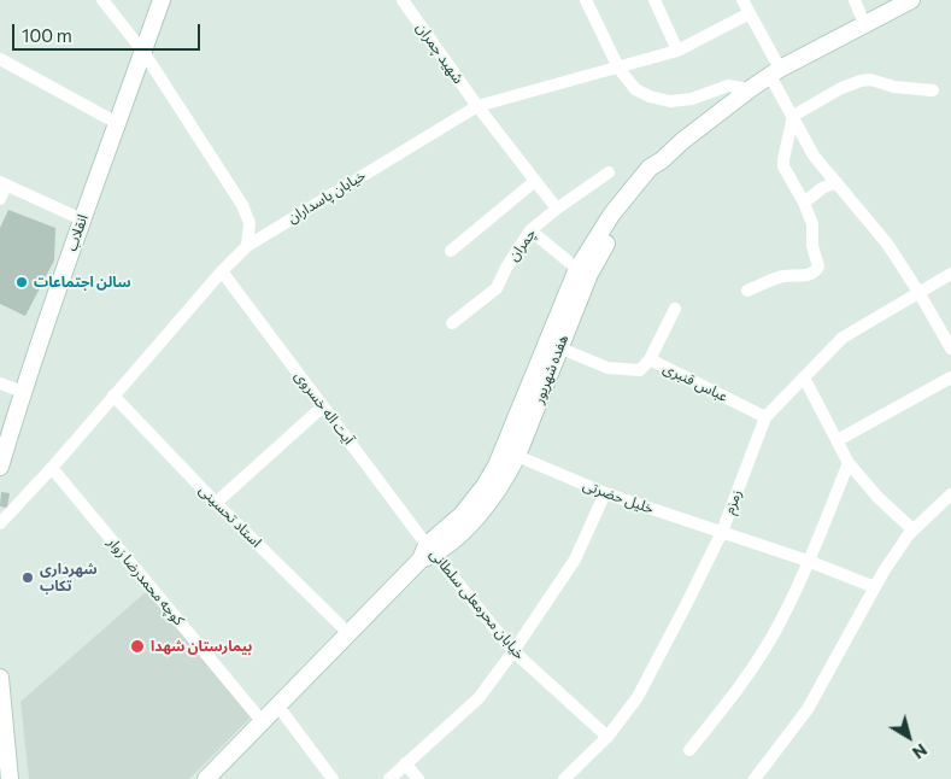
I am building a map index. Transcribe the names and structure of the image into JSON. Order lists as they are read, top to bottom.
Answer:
{
  "streets": {
    "main road": ["انقلاب", "هفده شهریور"],
    "street": [
      "شهید چمران",
      "خیابان پاسداران",
      "چمران",
      "عباس قنبری",
      "آیت اله خسروی",
      "خلیل حضرتی",
      "زمزم",
      "استاد تحسینی",
      "کوچه محمدرضا زوار",
      "خیابان محرمعلی سلطانی"
    ]
  },
  "crossings": [
    ["شهید چمران", "خیابان پاسداران"],
    ["خیابان پاسداران", "آیت اله خسروی"],
    ["خیابان پاسداران", "استاد تحسینی"],
    ["خیابان پاسداران", "کوچه محمدرضا زوار"],
    ["هفده شهریور", "عباس قنبری"],
    ["هفده شهریور", "آیت اله خسروی"],
    ["هفده شهریور", "خلیل حضرتی"],
    ["هفده شهریور", "استاد تحسینی"],
    ["هفده شهریور", "کوچه محمدرضا زوار"],
    ["هفده شهریور", "خیابان محرمعلی سلطانی"],
    ["عباس قنبری", "زمزم"],
    ["آیت اله خسروی", "خیابان محرمعلی سلطانی"],
    ["خلیل حضرتی", "زمزم"],
    ["زمزم", "خیابان محرمعلی سلطانی"]
  ],
  "places": ["سالن اجتماعات", "شهرداری تکاب", "بیمارستان شهدا"],
  "scale_bar": "100 m",
  "north": "bottom right"
}
